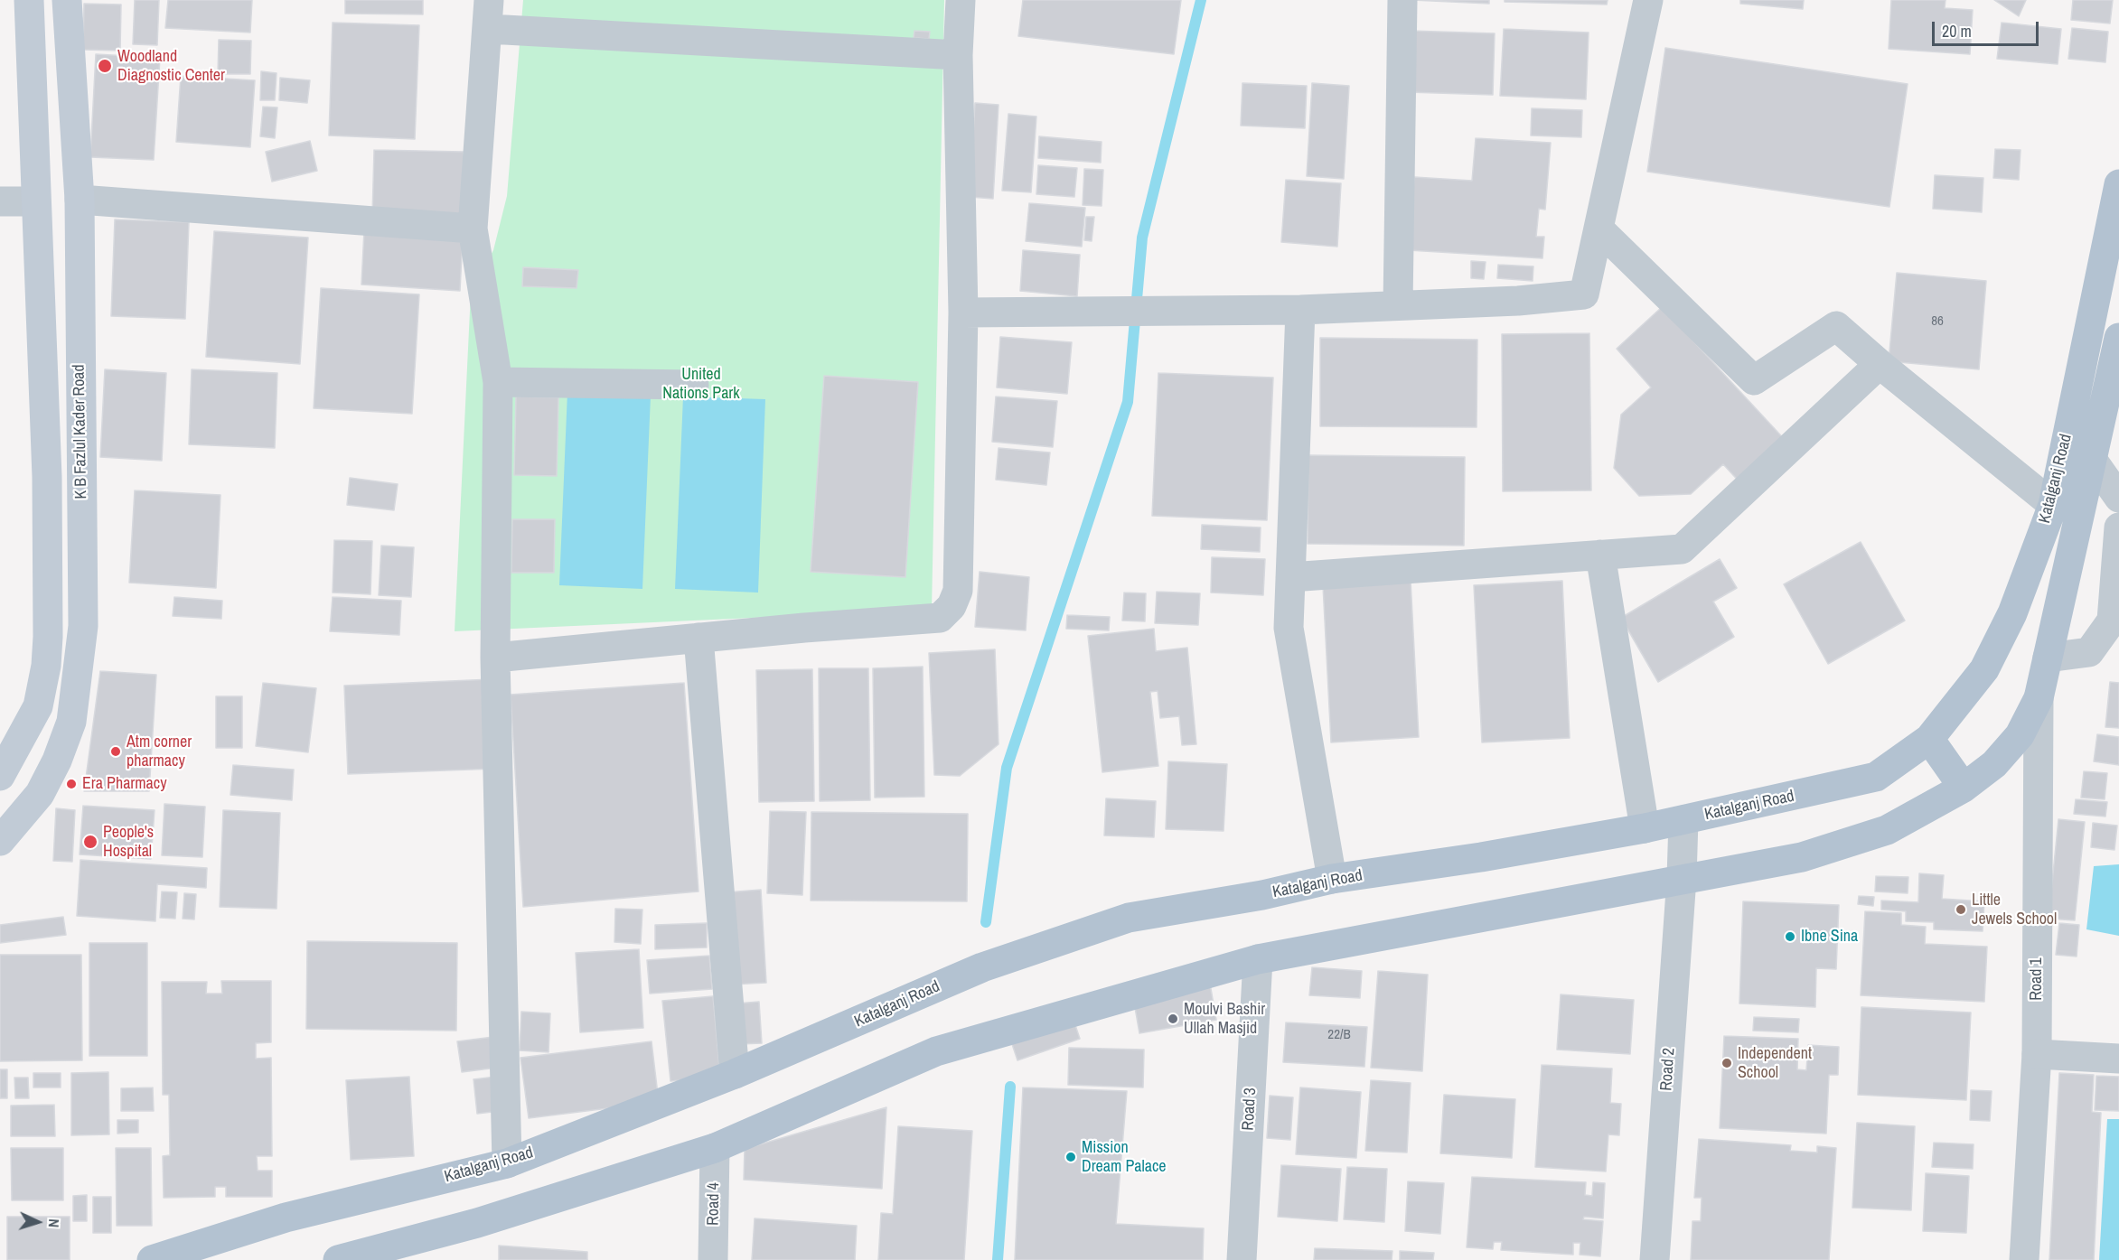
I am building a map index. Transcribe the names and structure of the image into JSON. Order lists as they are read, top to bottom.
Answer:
{
  "streets": {
    "main road": ["K B Fazlul Kader Road", "Katalganj Road"],
    "street": [
      "Road 1",
      "Road 2",
      "Road 3",
      "Road 4"
    ]
  },
  "crossings": [
    ["Katalganj Road", "Road 1"],
    ["Katalganj Road", "Road 2"],
    ["Katalganj Road", "Road 3"],
    ["Katalganj Road", "Road 4"]
  ],
  "parks": ["United Nations Park"],
  "places": [
    "Woodland Diagnostic Center",
    "Atm corner pharmacy",
    "Era Pharmacy",
    "People's Hospital",
    "Little Jewels School",
    "Ibne Sina",
    "Moulvi Bashir Ullah Masjid",
    "Independent School",
    "Mission Dream Palace"
  ],
  "house_numbers": ["86", "22/B"],
  "scale_bar": "20 m",
  "north": "right"
}
